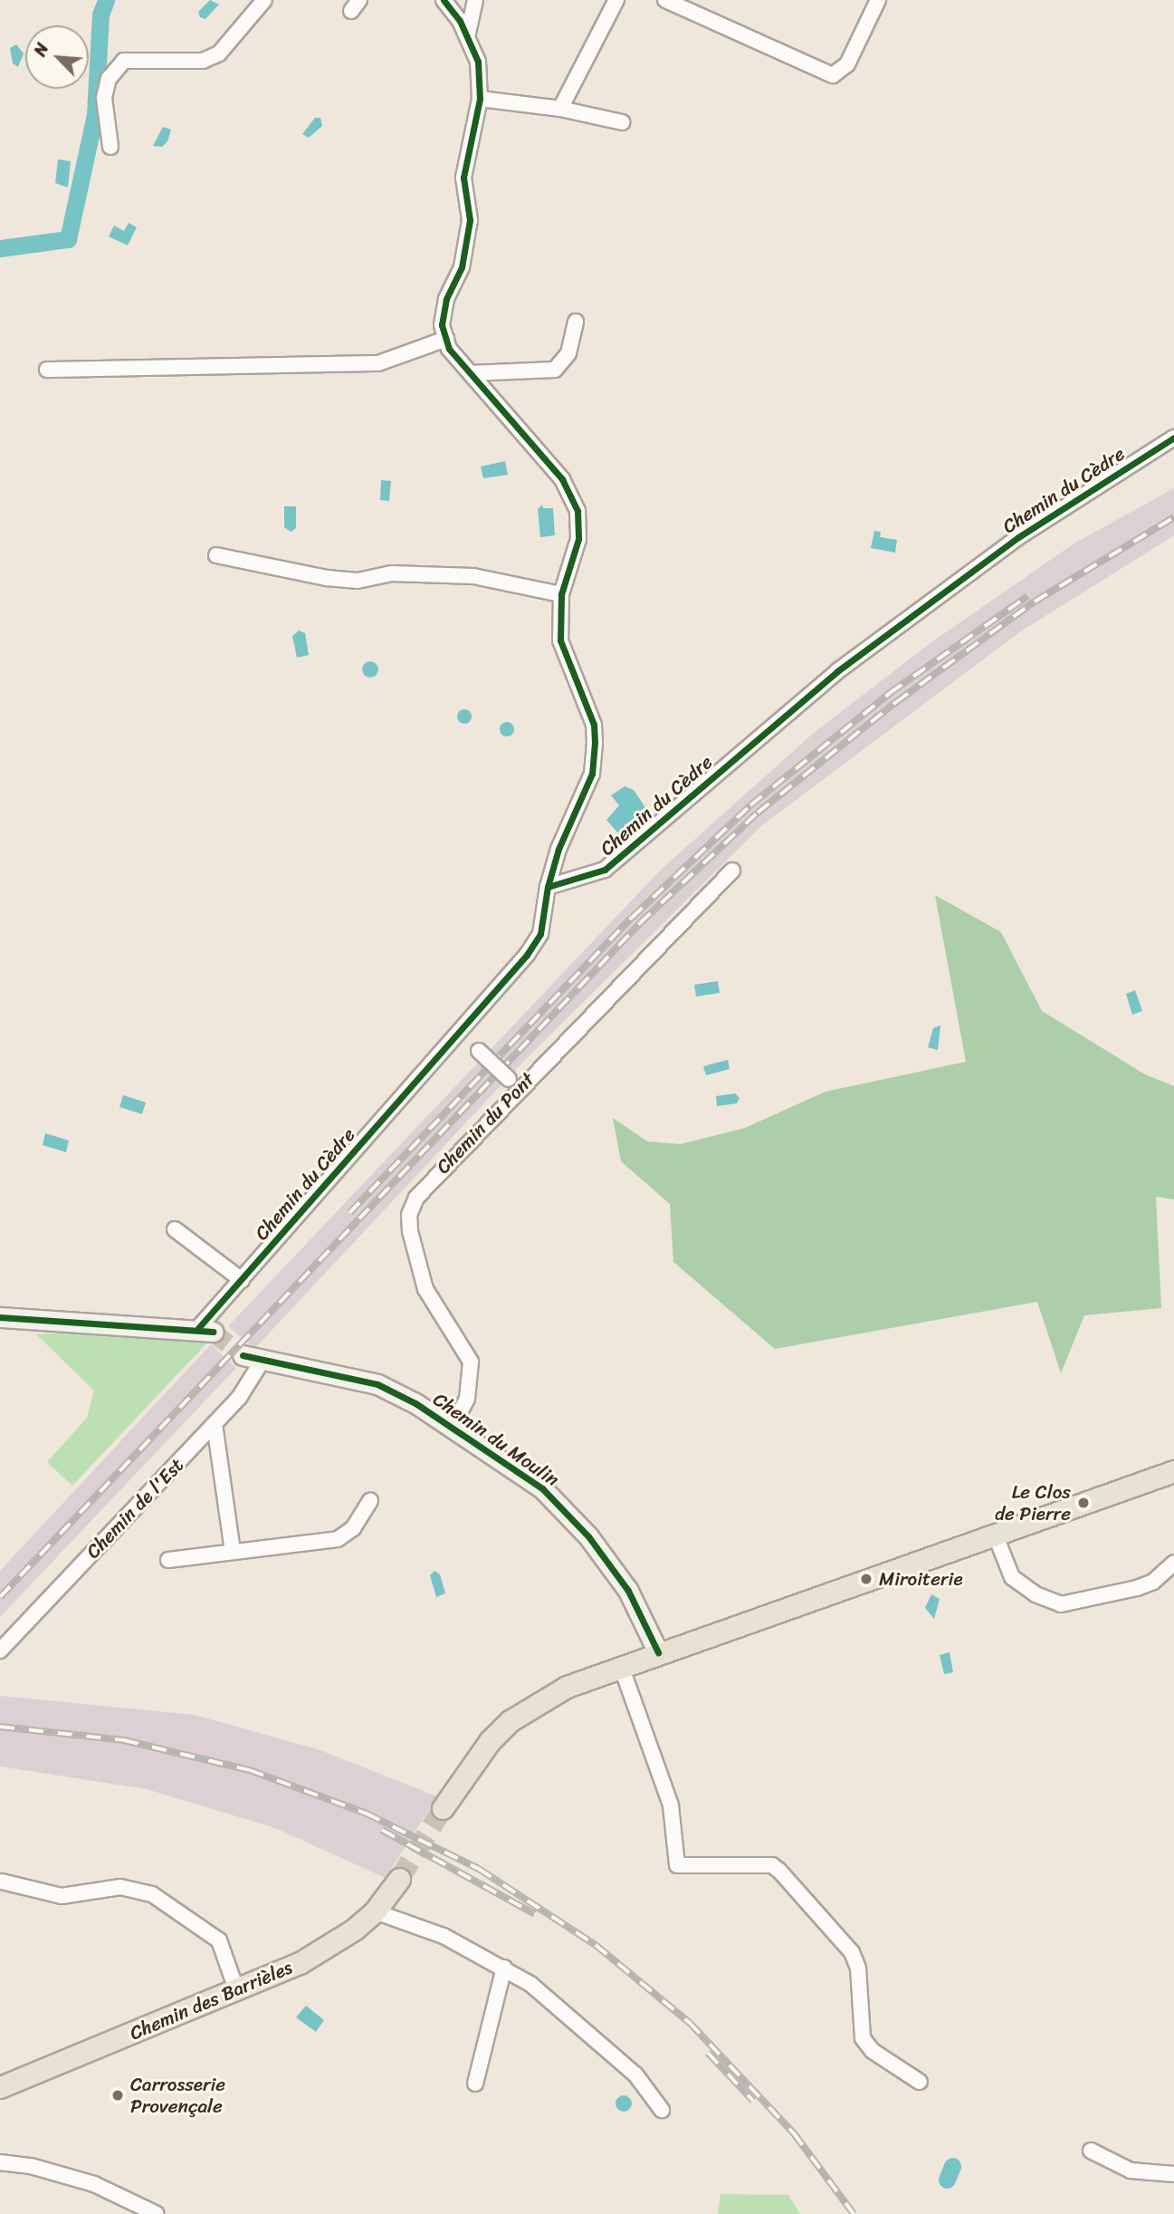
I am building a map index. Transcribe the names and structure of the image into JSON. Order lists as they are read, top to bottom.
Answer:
{
  "streets": {
    "main road": ["Chemin des Barrièles"],
    "street": [
      "Chemin du Cèdre",
      "Chemin du Pont",
      "Chemin du Moulin",
      "Chemin de l'Est"
    ]
  },
  "crossings": [
    ["Chemin du Pont", "Chemin du Moulin"],
    ["Chemin du Moulin", "Chemin de l'Est"]
  ],
  "places": ["Le Clos de Pierre", "Miroiterie", "Carrosserie Provençale"],
  "north": "top left"
}
